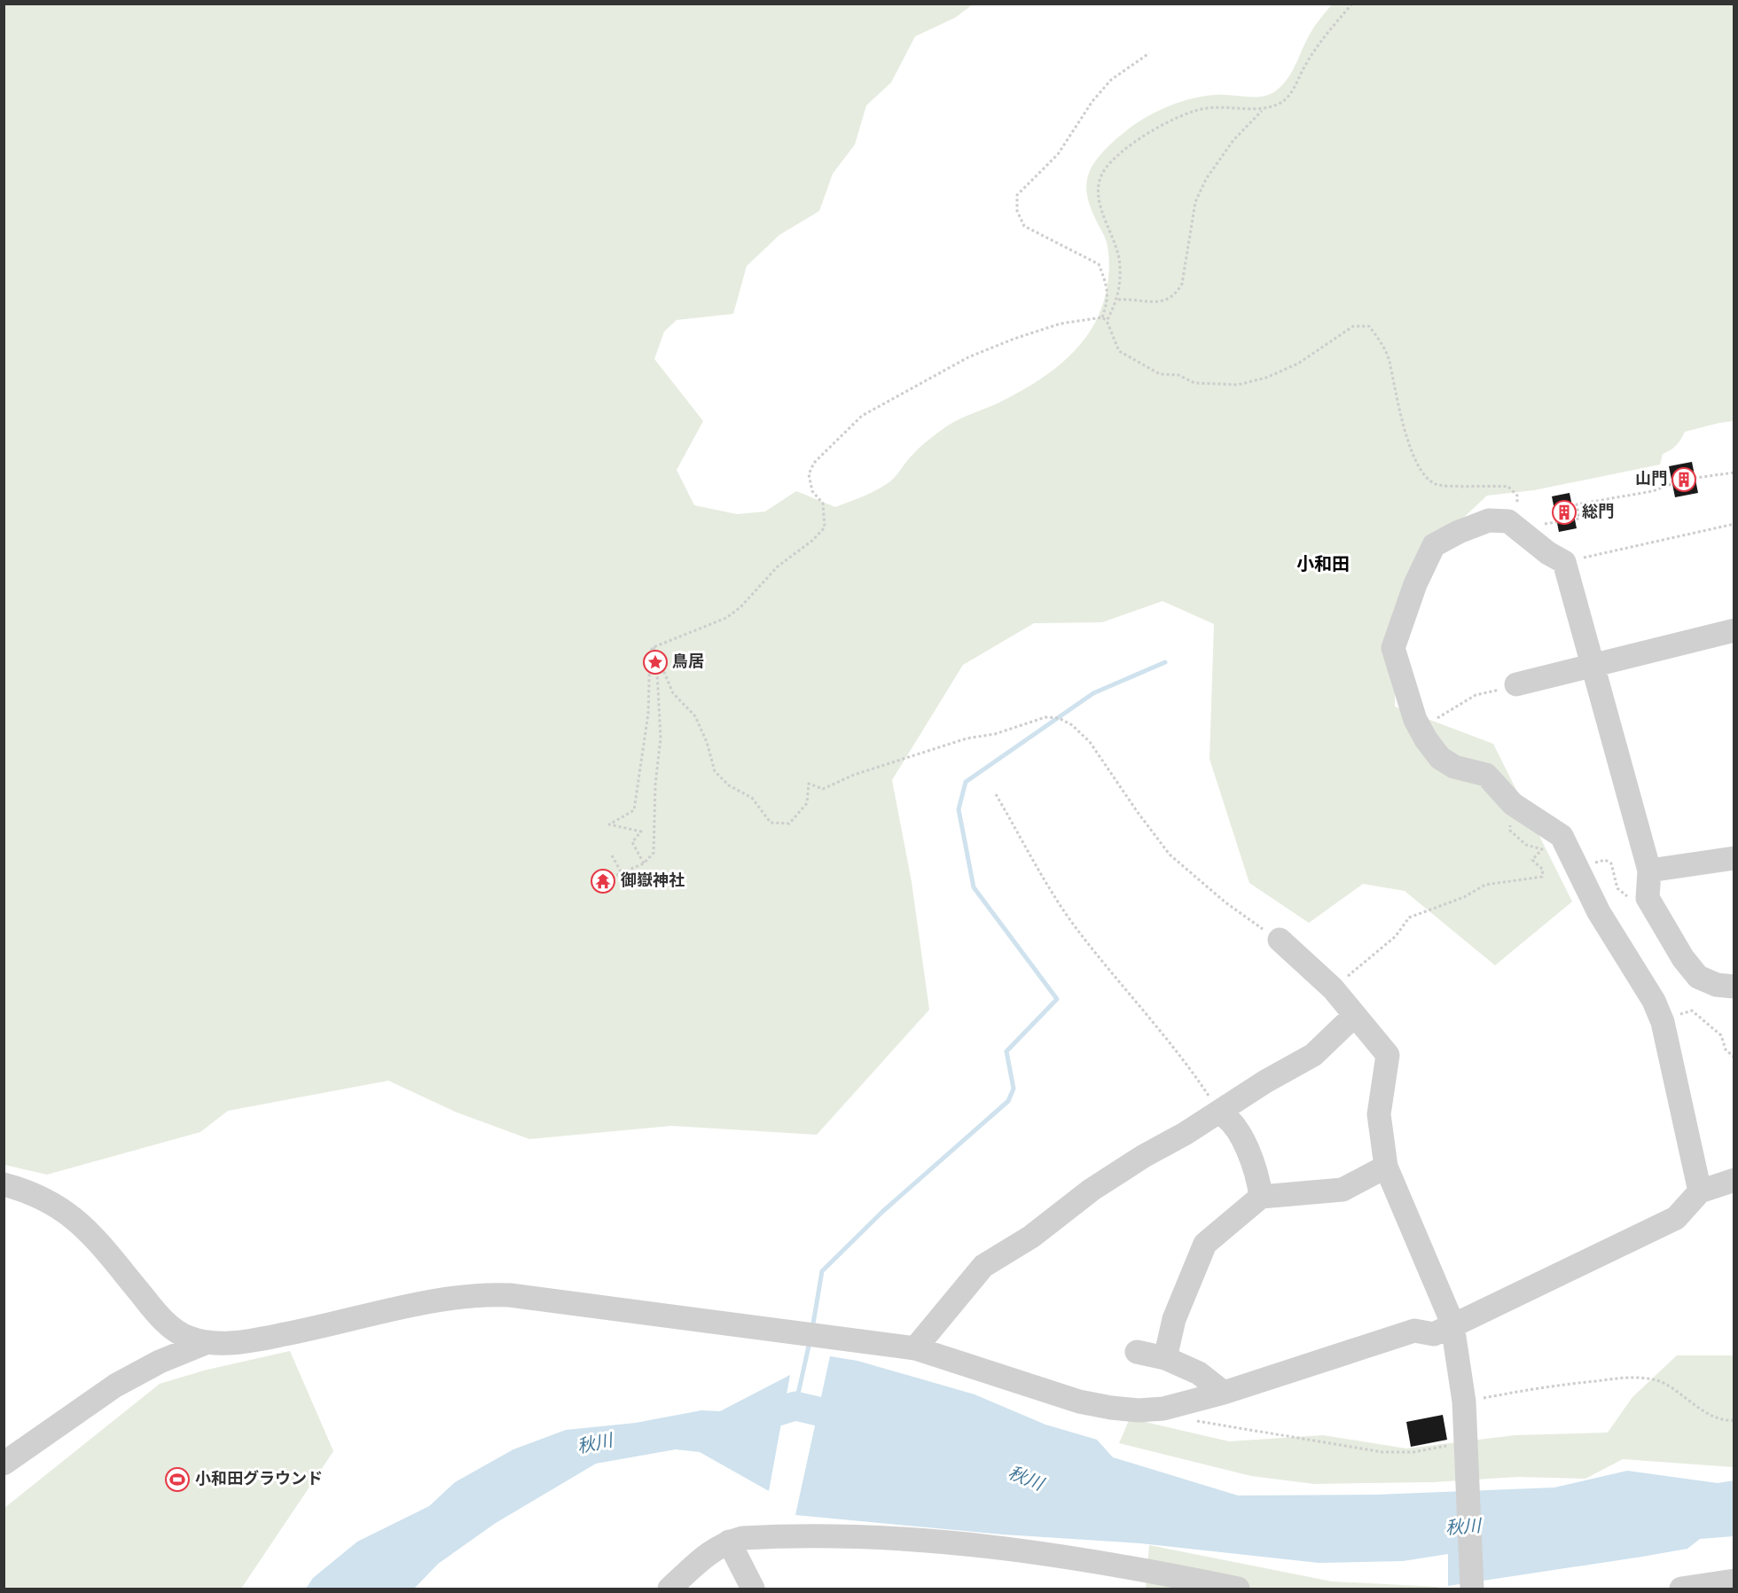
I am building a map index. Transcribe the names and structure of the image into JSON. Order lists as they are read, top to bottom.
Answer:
{
  "districts": ["小和田"],
  "water": ["秋川"],
  "places": {
    "building": ["山門", "総門"],
    "place": ["鳥居"],
    "temple": ["御嶽神社"],
    "sports": ["小和田グラウンド"]
  }
}
